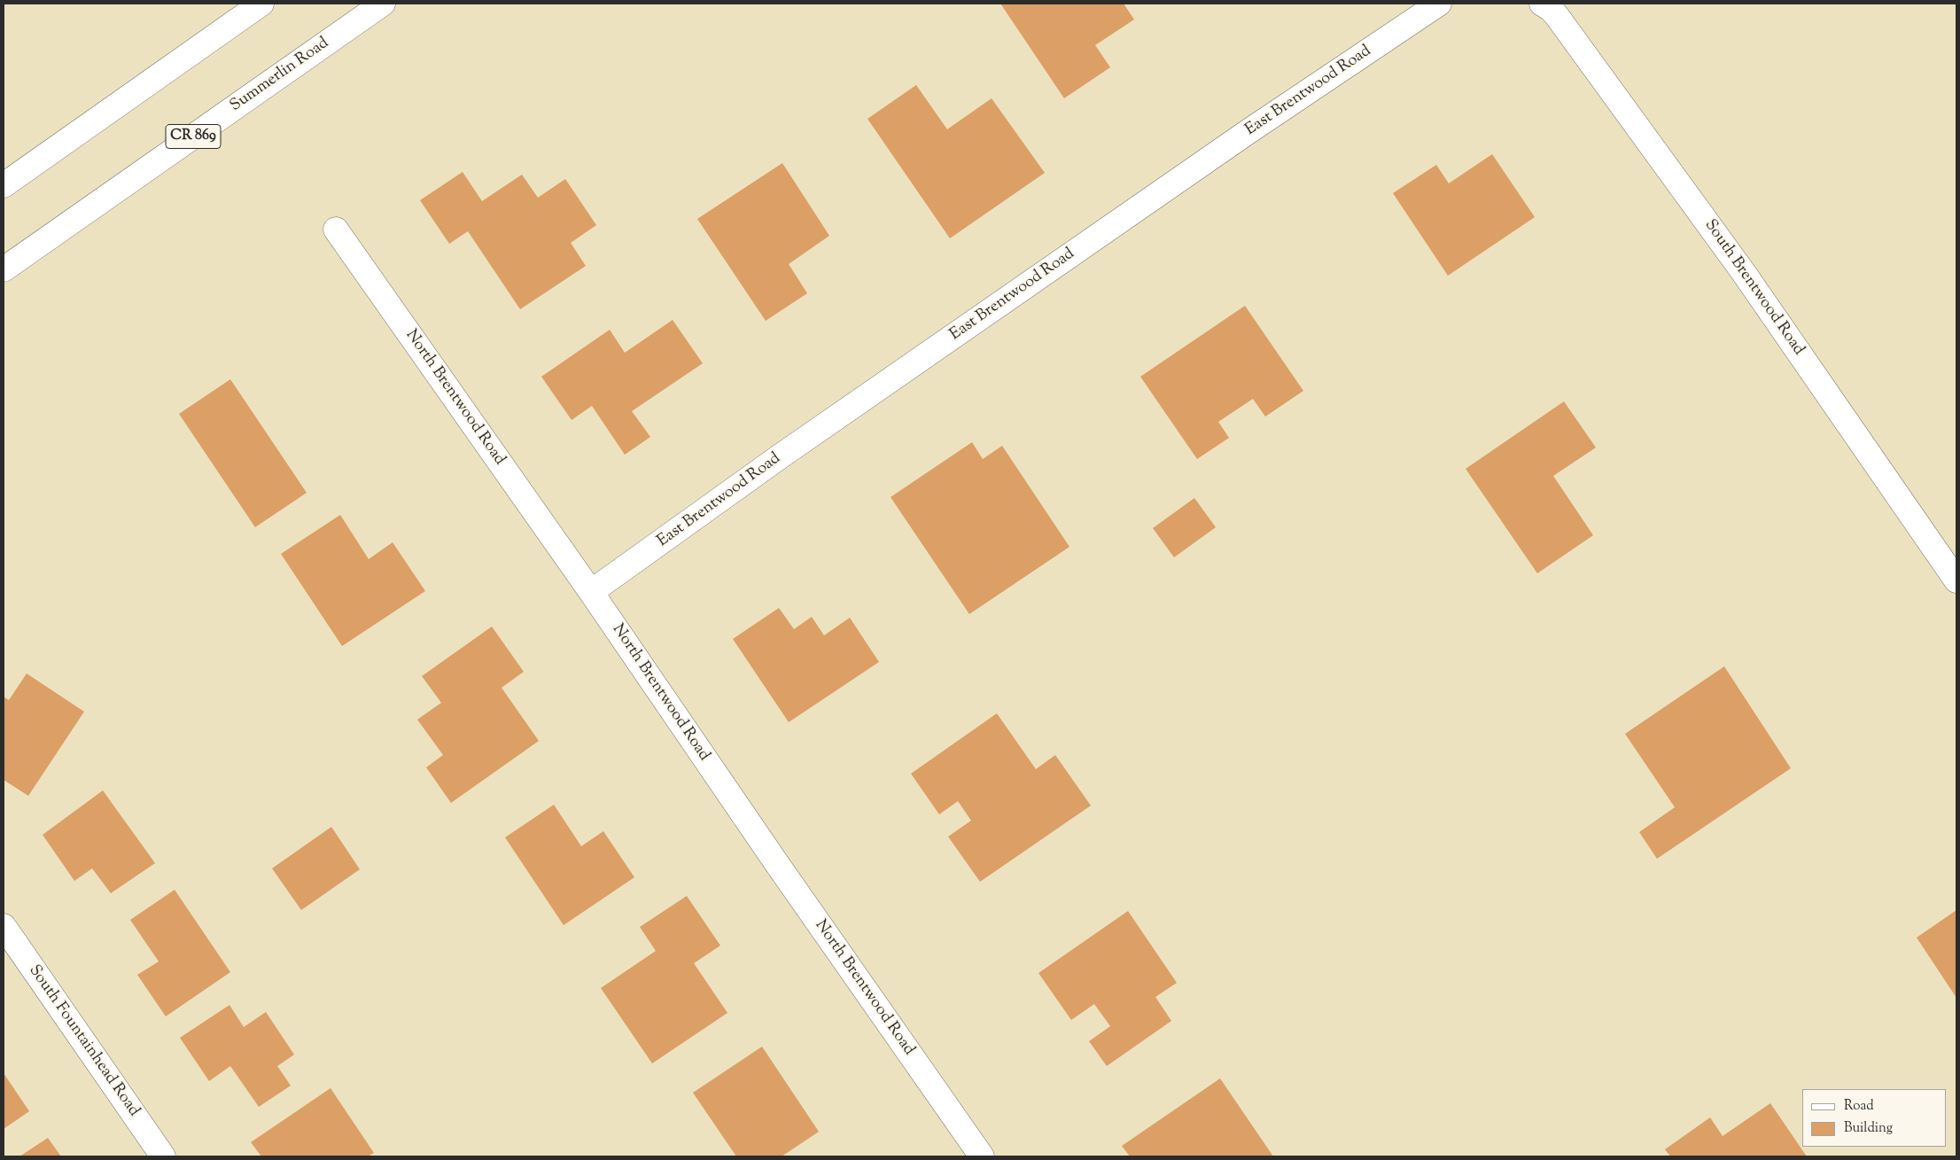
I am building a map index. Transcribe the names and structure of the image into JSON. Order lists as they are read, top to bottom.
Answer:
{
  "streets": {
    "street": [
      "Summerlin Road",
      "East Brentwood Road",
      "CR 869",
      "South Brentwood Road",
      "North Brentwood Road",
      "South Fountainhead Road"
    ]
  },
  "crossings": [
    ["East Brentwood Road", "North Brentwood Road"]
  ],
  "legend": ["Road", "Building"]
}
